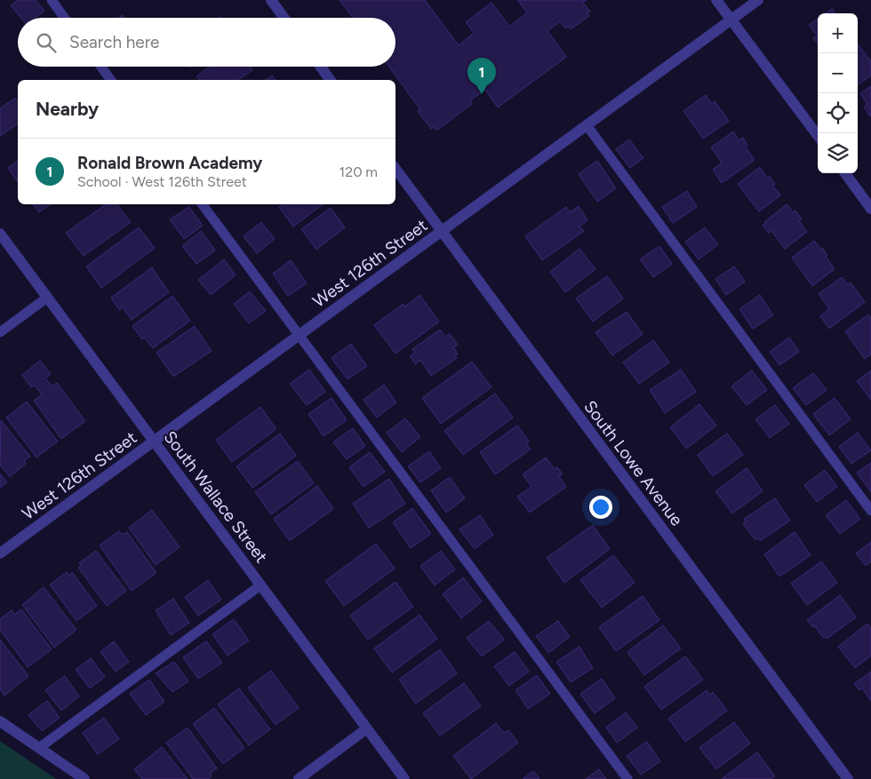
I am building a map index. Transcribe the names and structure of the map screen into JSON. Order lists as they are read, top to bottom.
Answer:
{
  "streets": {
    "street": ["West 126th Street", "South Lowe Avenue", "South Wallace Street"]
  },
  "crossings": [
    ["West 126th Street", "South Lowe Avenue"],
    ["West 126th Street", "South Wallace Street"]
  ],
  "page": {
    "map_buttons": ["+", "−"],
    "search": "Search here",
    "pins": "1",
    "heading": "Nearby",
    "list": [
      {
        "mark": "1",
        "name": "Ronald Brown Academy",
        "note": "School · West 126th Street",
        "value": "120 m"
      }
    ]
  }
}
